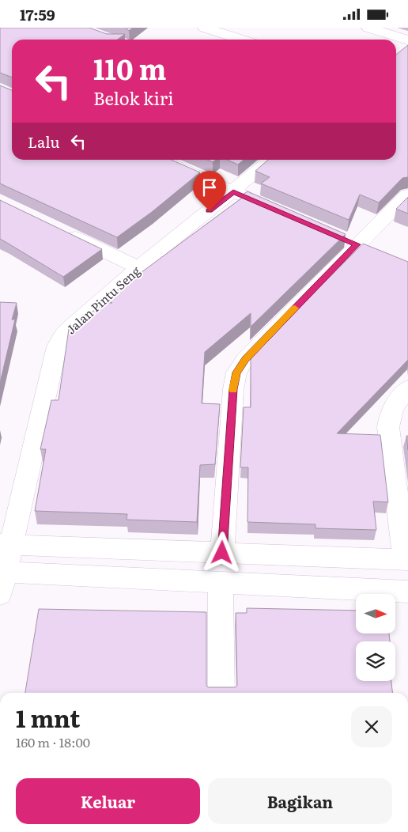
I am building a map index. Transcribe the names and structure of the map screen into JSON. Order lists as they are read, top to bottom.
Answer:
{
  "streets": {
    "street": ["Jalan Pintu Seng"]
  },
  "north": "right",
  "page": {
    "status": "17:59",
    "turn": ["110 m", "Belok kiri"],
    "then": "Lalu",
    "heading": ["1 mnt", "160 m · 18:00"],
    "buttons": ["Keluar", "Bagikan"]
  }
}
